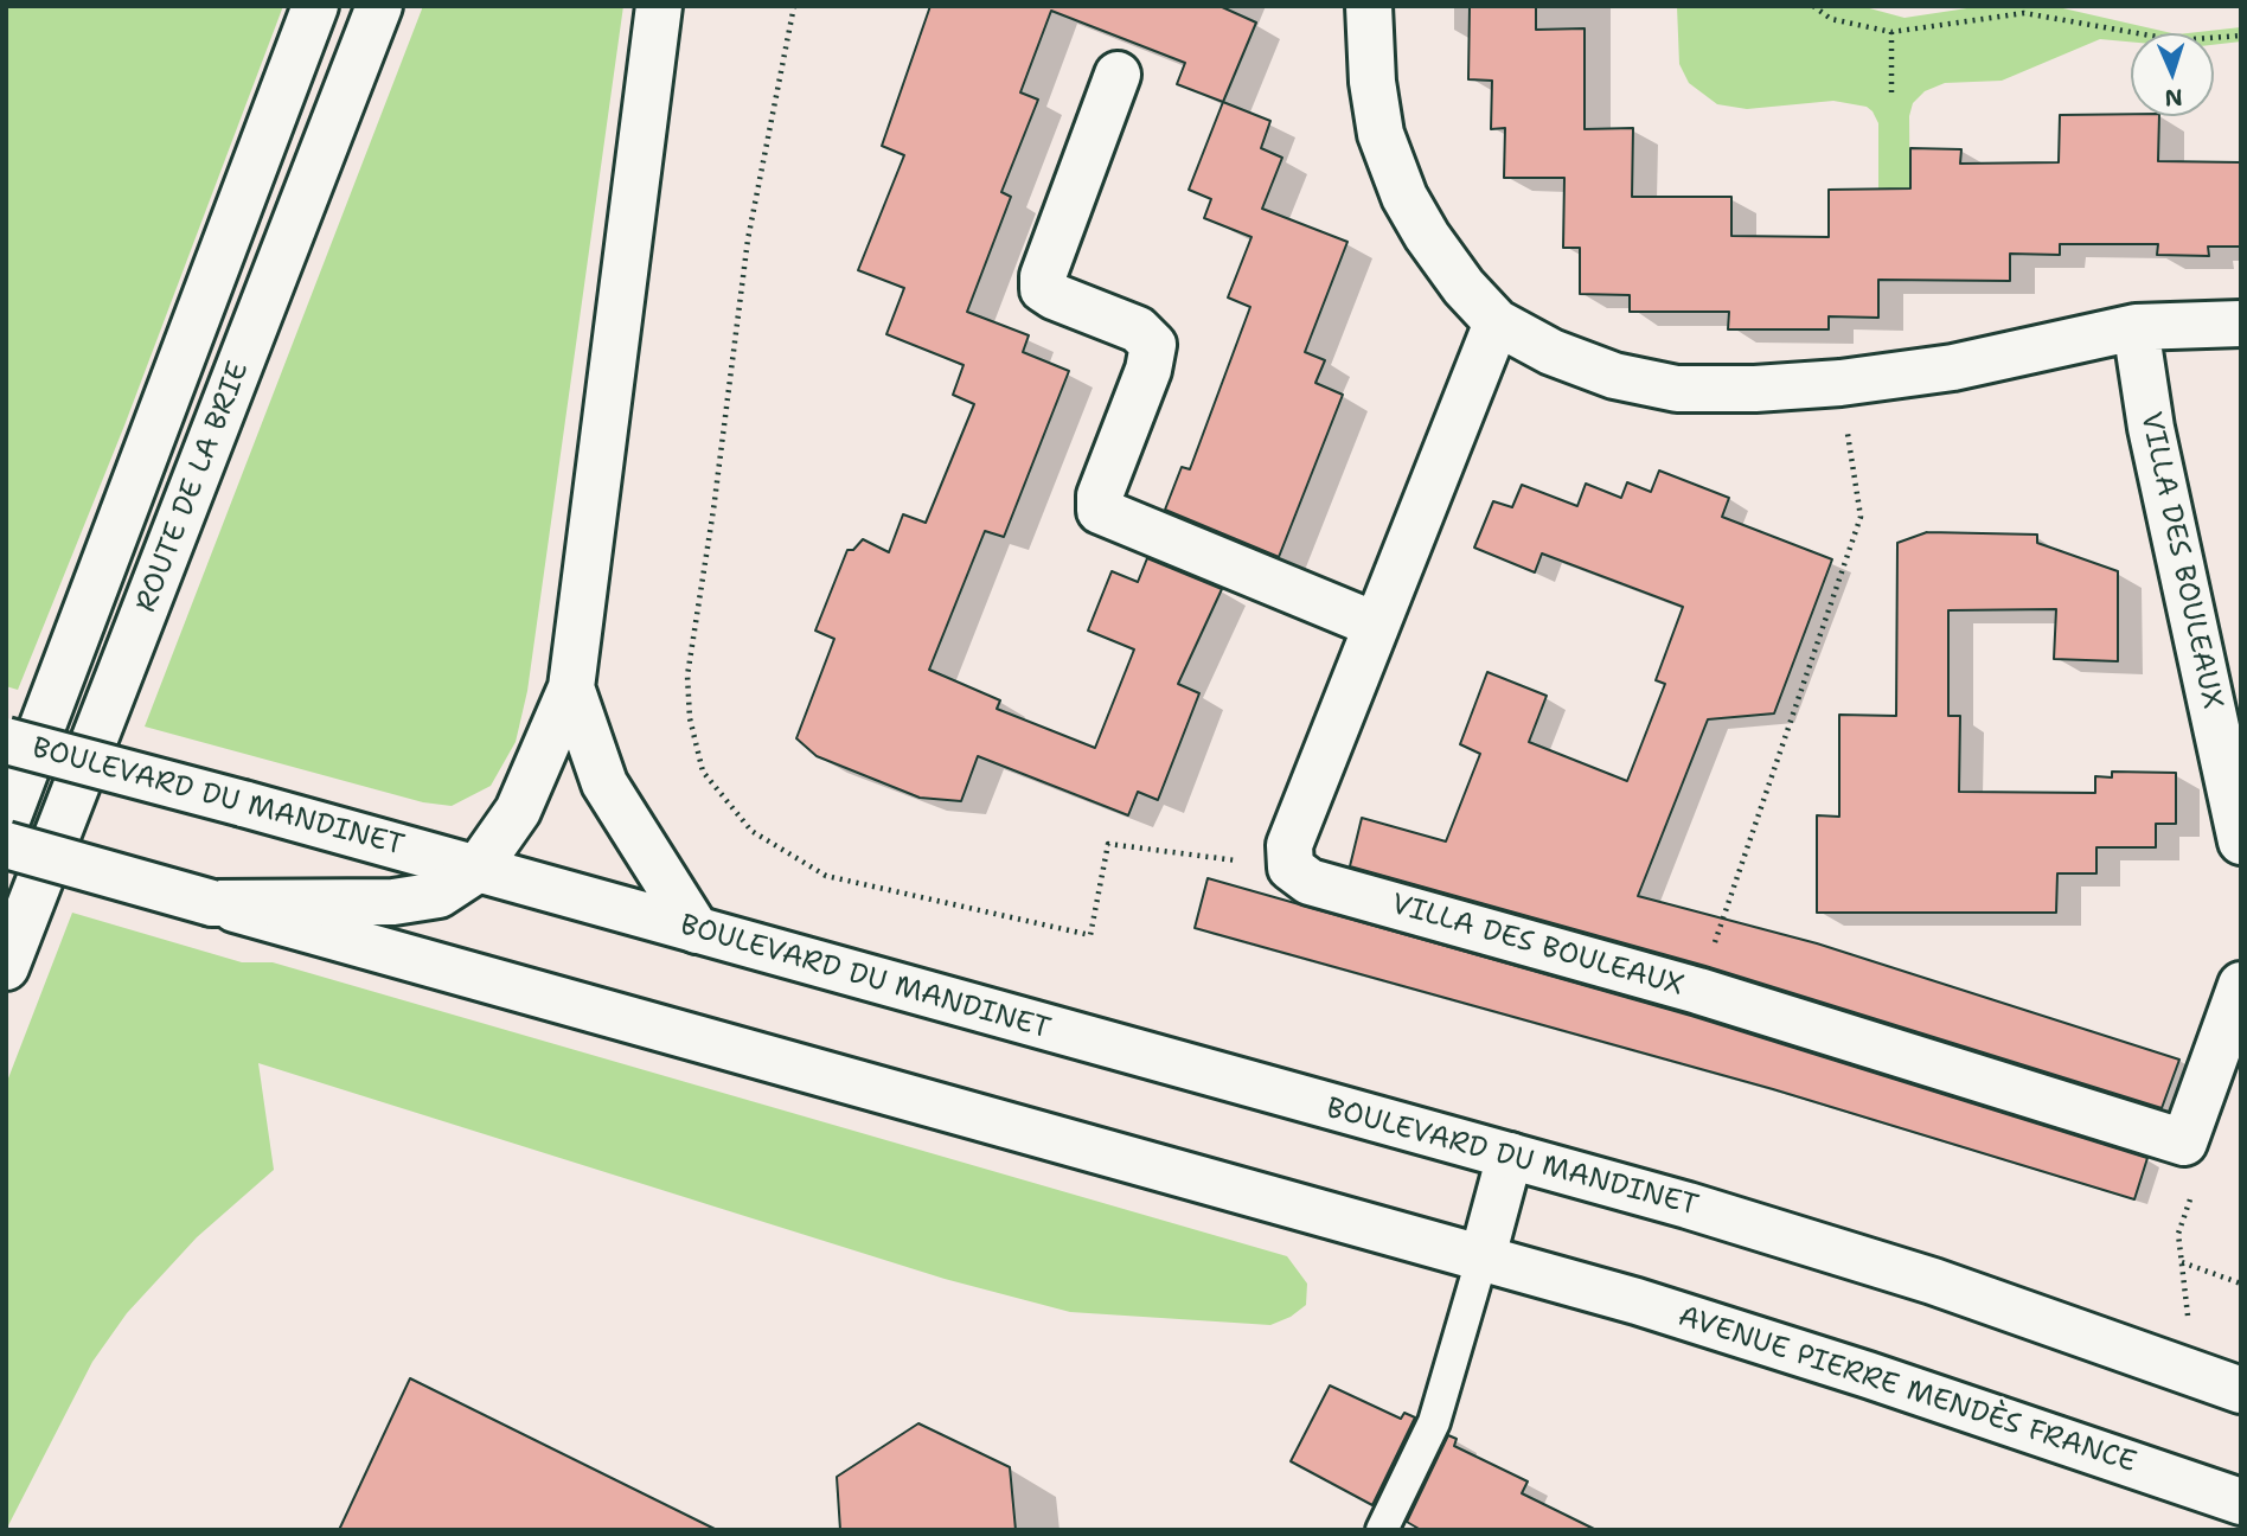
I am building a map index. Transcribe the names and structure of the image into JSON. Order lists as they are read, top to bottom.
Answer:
{
  "streets": {
    "main road": [
      "ROUTE DE LA BRIE",
      "VILLA DES BOULEAUX",
      "BOULEVARD DU MANDINET",
      "AVENUE PIERRE MENDÈS FRANCE"
    ]
  },
  "north": "bottom"
}
